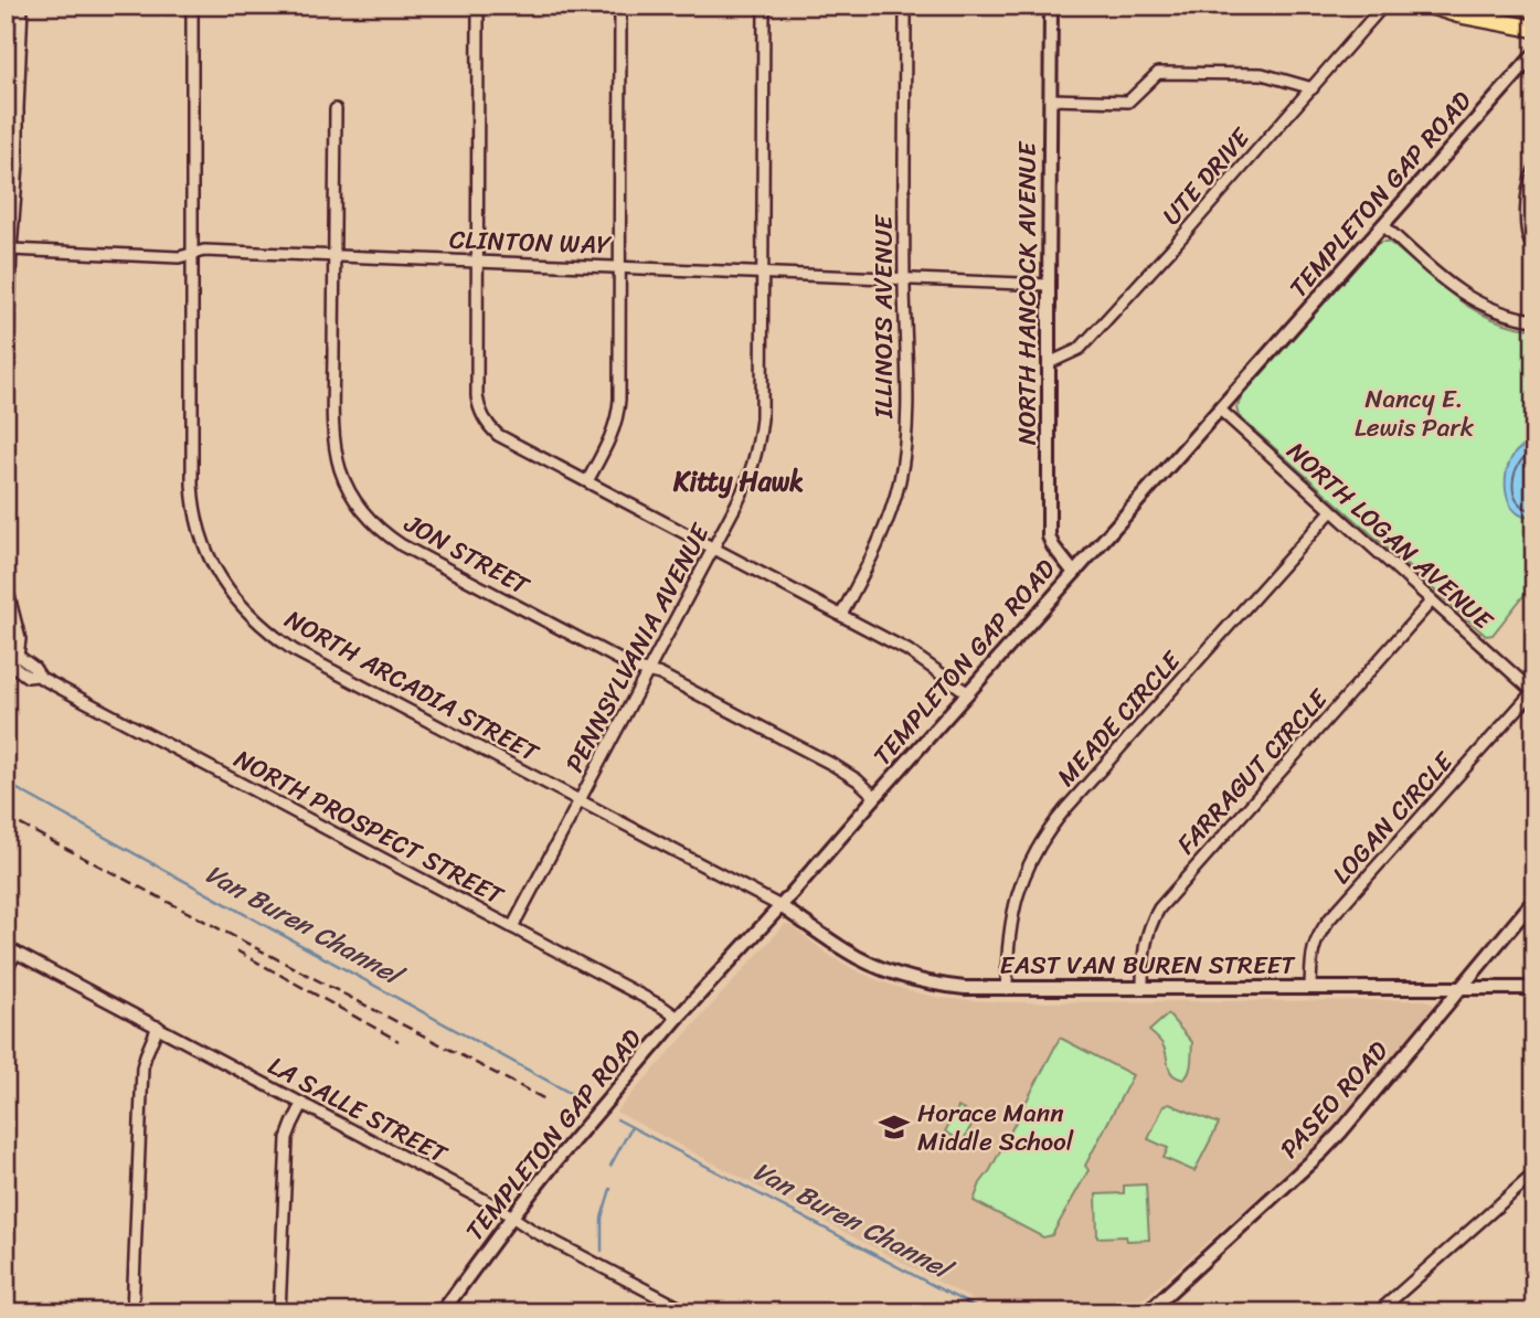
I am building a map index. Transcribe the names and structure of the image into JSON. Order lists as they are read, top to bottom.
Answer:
{
  "streets": {
    "street": [
      "UTE DRIVE",
      "TEMPLETON GAP ROAD",
      "CLINTON WAY",
      "NORTH HANCOCK AVENUE",
      "ILLINOIS AVENUE",
      "NORTH LOGAN AVENUE",
      "JON STREET",
      "PENNSYLVANIA AVENUE",
      "NORTH ARCADIA STREET",
      "MEADE CIRCLE",
      "FARRAGUT CIRCLE",
      "LOGAN CIRCLE",
      "NORTH PROSPECT STREET",
      "EAST VAN BUREN STREET",
      "PASEO ROAD",
      "LA SALLE STREET"
    ]
  },
  "crossings": [
    ["UTE DRIVE", "NORTH HANCOCK AVENUE"],
    ["TEMPLETON GAP ROAD", "NORTH HANCOCK AVENUE"],
    ["TEMPLETON GAP ROAD", "NORTH LOGAN AVENUE"],
    ["TEMPLETON GAP ROAD", "JON STREET"],
    ["TEMPLETON GAP ROAD", "NORTH ARCADIA STREET"],
    ["TEMPLETON GAP ROAD", "NORTH PROSPECT STREET"],
    ["TEMPLETON GAP ROAD", "EAST VAN BUREN STREET"],
    ["TEMPLETON GAP ROAD", "LA SALLE STREET"],
    ["CLINTON WAY", "NORTH HANCOCK AVENUE"],
    ["CLINTON WAY", "ILLINOIS AVENUE"],
    ["CLINTON WAY", "JON STREET"],
    ["CLINTON WAY", "PENNSYLVANIA AVENUE"],
    ["CLINTON WAY", "NORTH ARCADIA STREET"],
    ["NORTH LOGAN AVENUE", "MEADE CIRCLE"],
    ["NORTH LOGAN AVENUE", "FARRAGUT CIRCLE"],
    ["NORTH LOGAN AVENUE", "LOGAN CIRCLE"],
    ["JON STREET", "PENNSYLVANIA AVENUE"],
    ["PENNSYLVANIA AVENUE", "NORTH ARCADIA STREET"],
    ["PENNSYLVANIA AVENUE", "NORTH PROSPECT STREET"],
    ["NORTH ARCADIA STREET", "EAST VAN BUREN STREET"],
    ["MEADE CIRCLE", "EAST VAN BUREN STREET"],
    ["FARRAGUT CIRCLE", "EAST VAN BUREN STREET"],
    ["LOGAN CIRCLE", "EAST VAN BUREN STREET"],
    ["EAST VAN BUREN STREET", "PASEO ROAD"]
  ],
  "districts": ["Kitty Hawk"],
  "water": ["Van Buren Channel"],
  "parks": ["Nancy E. Lewis Park"],
  "places": {
    "school or university": ["Horace Mann Middle School"]
  }
}
